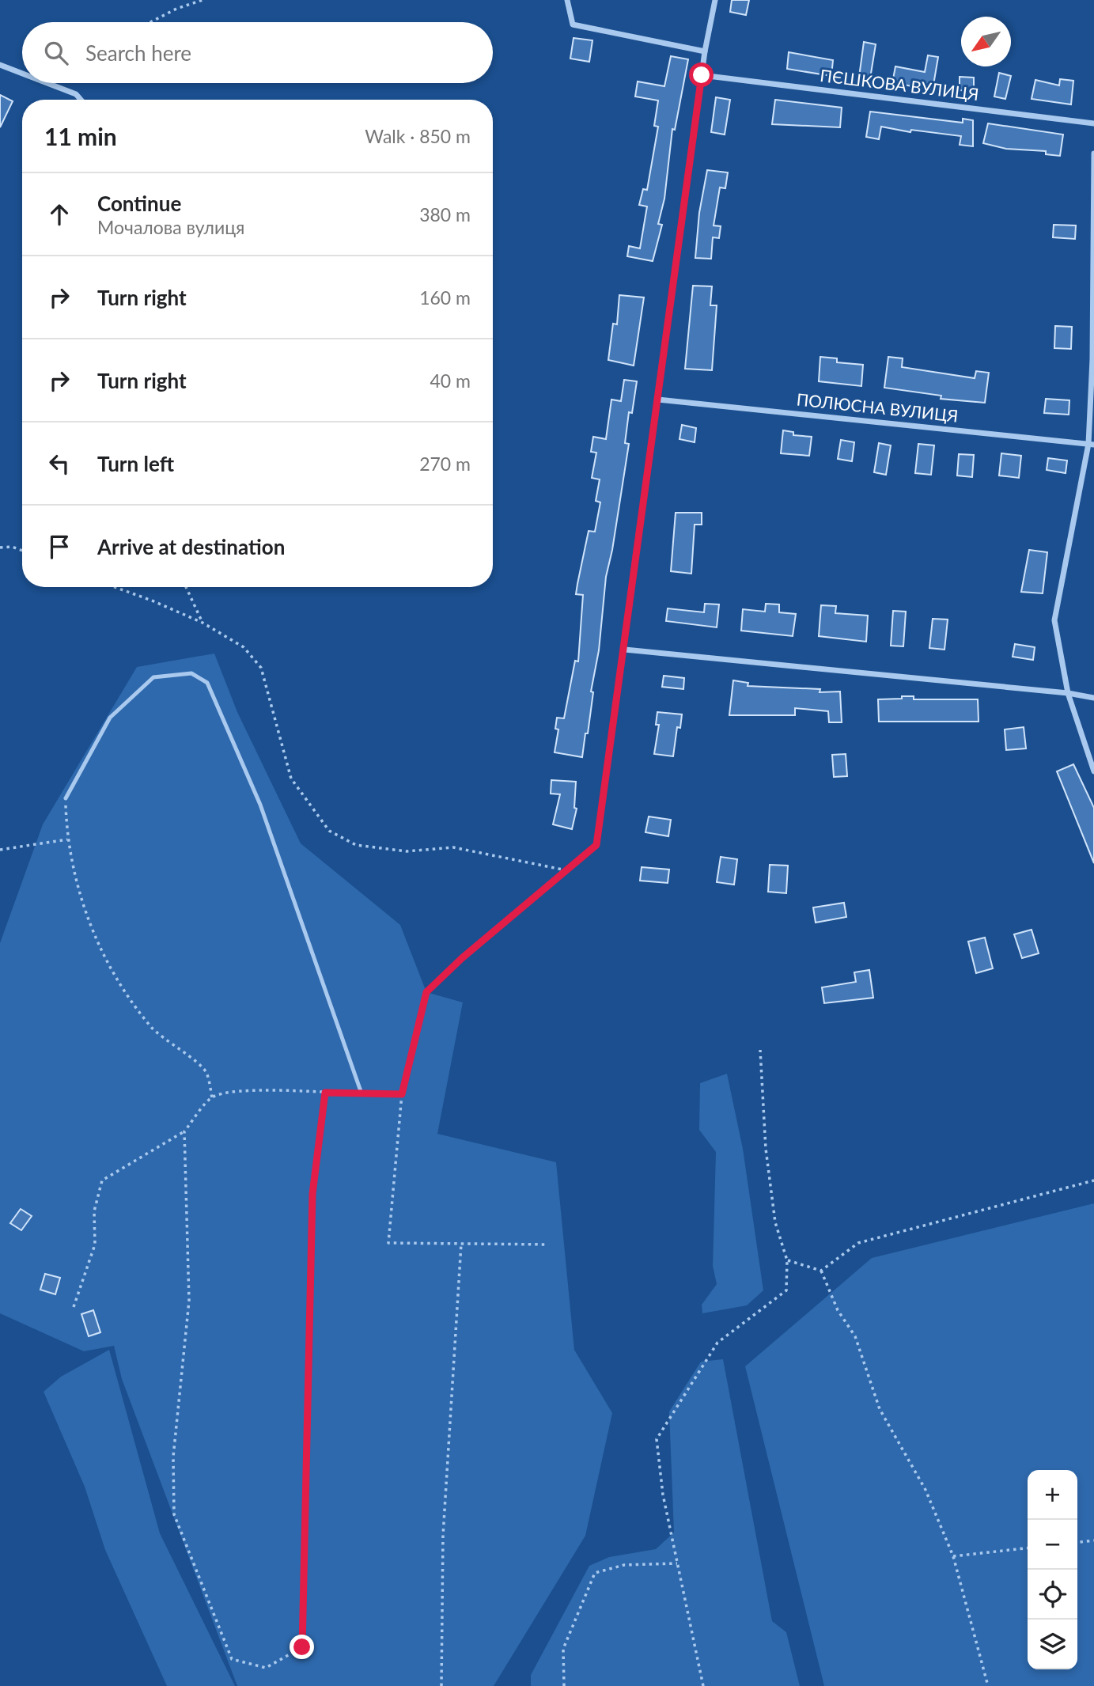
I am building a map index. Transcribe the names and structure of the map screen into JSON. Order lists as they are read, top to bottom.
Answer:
{
  "streets": {
    "street": ["ПЄШКОВА ВУЛИЦЯ", "ПОЛЮСНА ВУЛИЦЯ"]
  },
  "north": "bottom left",
  "page": {
    "search": "Search here",
    "heading": ["11 min", "Walk · 850 m"],
    "list": [
      ["Continue", "Мочалова вулиця", "380 m"],
      ["Turn right", "160 m"],
      ["Turn right", "40 m"],
      ["Turn left", "270 m"],
      "Arrive at destination"
    ],
    "map_buttons": ["+", "−"]
  }
}
